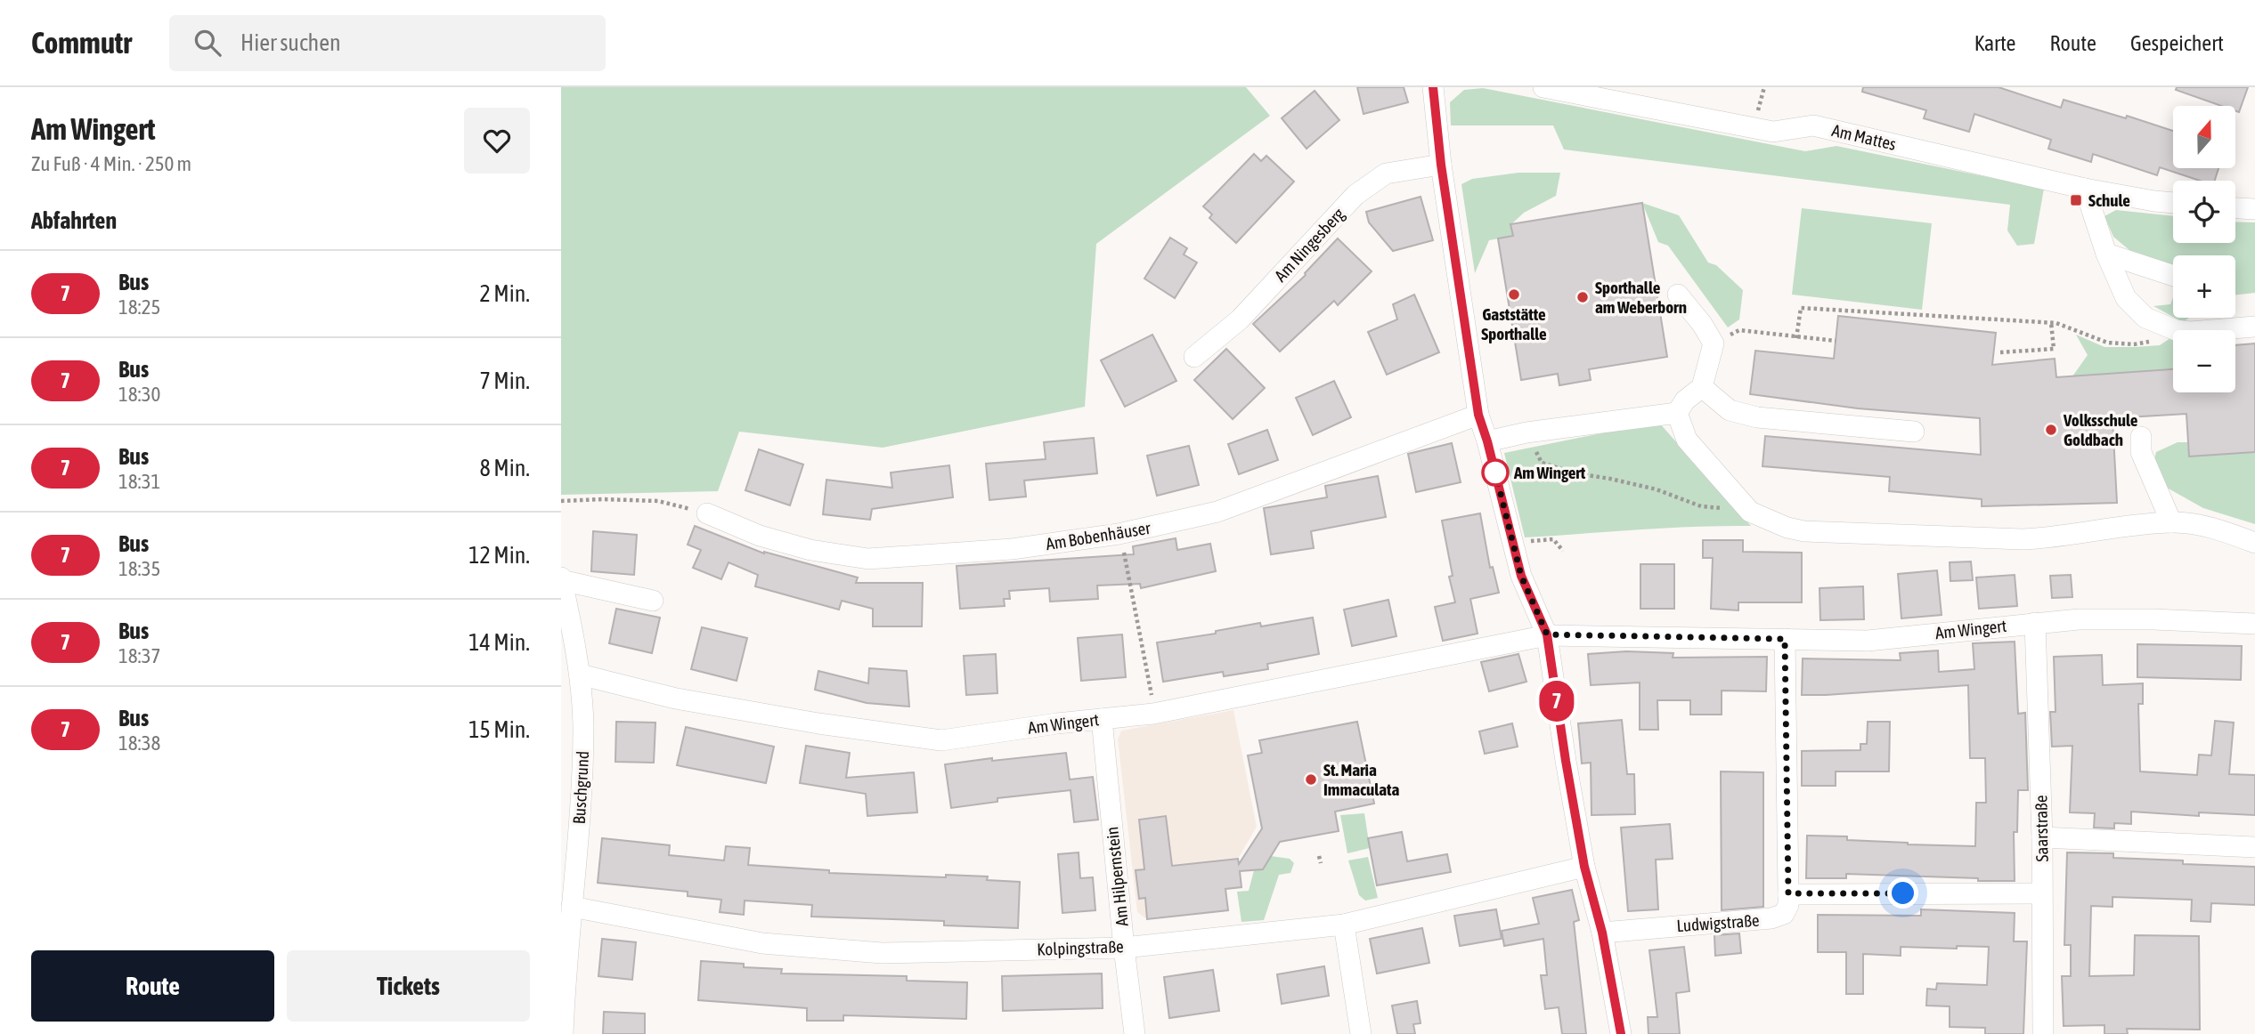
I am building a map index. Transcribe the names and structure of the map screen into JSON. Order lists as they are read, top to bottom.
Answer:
{
  "streets": {
    "street": [
      "Am Mattes",
      "Am Ningesberg",
      "Am Bobenhäuser",
      "Am Wingert",
      "Buschgrund",
      "Saarstraße",
      "Am Hilpernstein",
      "Ludwigstraße",
      "Kolpingstraße"
    ]
  },
  "crossings": [
    ["Am Wingert", "Buschgrund"],
    ["Am Wingert", "Saarstraße"],
    ["Am Wingert", "Am Hilpernstein"],
    ["Buschgrund", "Kolpingstraße"],
    ["Am Hilpernstein", "Kolpingstraße"]
  ],
  "places": {
    "transit": ["Schule"],
    "other": [
      "Gaststätte Sporthalle",
      "Sporthalle am Weberborn",
      "Volksschule Goldbach",
      "Am Wingert",
      "St. Maria Immaculata"
    ]
  },
  "lines": ["bus line 7"],
  "north": "top",
  "page": {
    "header": "Commutr",
    "search": "Hier suchen",
    "nav": ["Karte", "Route", "Gespeichert"],
    "heading": [
      ["Am Wingert", "Zu Fuß · 4 Min. · 250 m"],
      "Abfahrten"
    ],
    "on_map": "7",
    "map_buttons": ["+", "−"],
    "list": [
      {
        "mark": "7",
        "name": "Bus",
        "note": "18:25",
        "value": "2 Min."
      },
      {
        "mark": "7",
        "name": "Bus",
        "note": "18:30",
        "value": "7 Min."
      },
      {
        "mark": "7",
        "name": "Bus",
        "note": "18:31",
        "value": "8 Min."
      },
      {
        "mark": "7",
        "name": "Bus",
        "note": "18:35",
        "value": "12 Min."
      },
      {
        "mark": "7",
        "name": "Bus",
        "note": "18:37",
        "value": "14 Min."
      },
      {
        "mark": "7",
        "name": "Bus",
        "note": "18:38",
        "value": "15 Min."
      }
    ],
    "buttons": ["Route", "Tickets"]
  }
}
